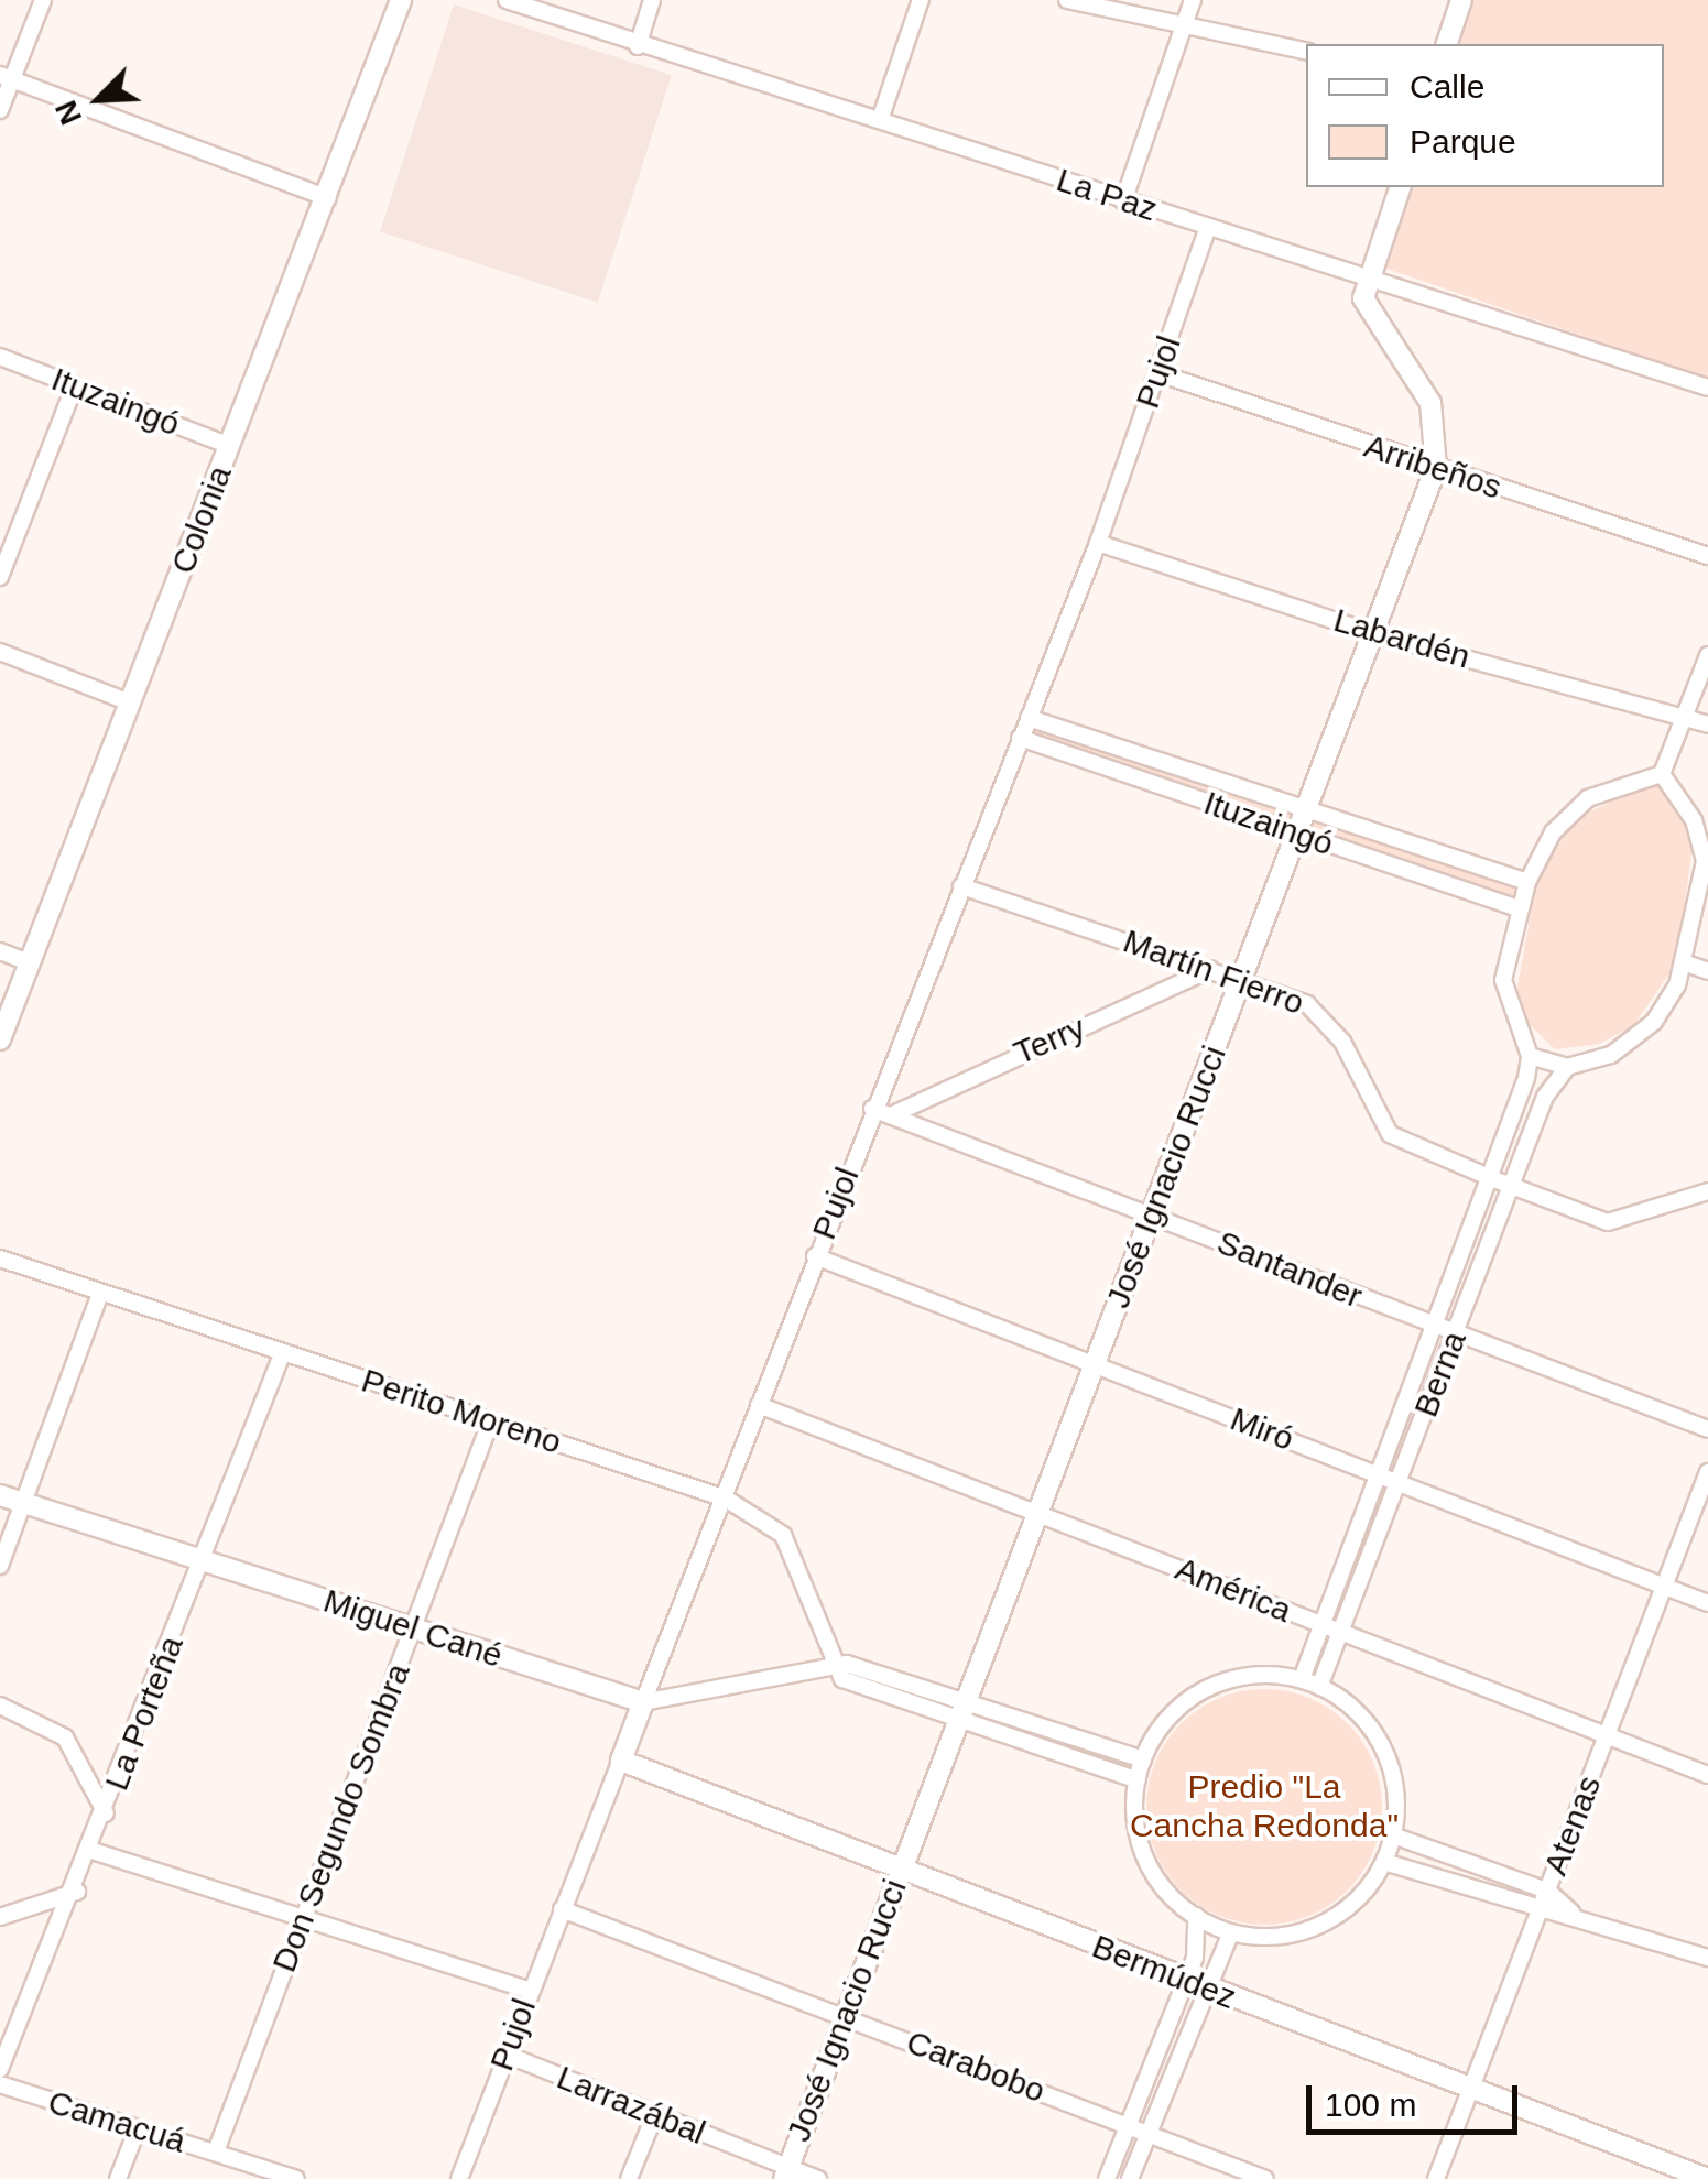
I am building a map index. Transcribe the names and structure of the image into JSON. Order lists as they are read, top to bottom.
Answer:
{
  "streets": {
    "street": [
      "La Paz",
      "Pujol",
      "Ituzaingó",
      "Arribeños",
      "Colonia",
      "Labardén",
      "Martín Fierro",
      "Terry",
      "José Ignacio Rucci",
      "Santander",
      "Berna",
      "Perito Moreno",
      "Miró",
      "América",
      "Miguel Cané",
      "La Porteña",
      "Don Segundo Sombra",
      "Atenas",
      "Bermúdez",
      "Carabobo",
      "Larrazábal",
      "Camacuá"
    ]
  },
  "crossings": [
    ["La Paz", "Pujol"],
    ["La Paz", "José Ignacio Rucci"],
    ["Pujol", "Ituzaingó"],
    ["Pujol", "Arribeños"],
    ["Pujol", "Labardén"],
    ["Pujol", "Martín Fierro"],
    ["Pujol", "Santander"],
    ["Pujol", "Perito Moreno"],
    ["Pujol", "Miró"],
    ["Pujol", "América"],
    ["Pujol", "Miguel Cané"],
    ["Pujol", "Bermúdez"],
    ["Pujol", "Carabobo"],
    ["Pujol", "Larrazábal"],
    ["Ituzaingó", "Colonia"],
    ["Ituzaingó", "José Ignacio Rucci"],
    ["Ituzaingó", "Berna"],
    ["Arribeños", "José Ignacio Rucci"],
    ["Labardén", "José Ignacio Rucci"],
    ["Martín Fierro", "Terry"],
    ["Martín Fierro", "José Ignacio Rucci"],
    ["Martín Fierro", "Berna"],
    ["Terry", "Santander"],
    ["José Ignacio Rucci", "Santander"],
    ["José Ignacio Rucci", "Miró"],
    ["José Ignacio Rucci", "América"],
    ["José Ignacio Rucci", "Bermúdez"],
    ["José Ignacio Rucci", "Carabobo"],
    ["José Ignacio Rucci", "Larrazábal"],
    ["Santander", "Berna"],
    ["Berna", "Miró"],
    ["Berna", "América"],
    ["Perito Moreno", "Miguel Cané"],
    ["Perito Moreno", "La Porteña"],
    ["Perito Moreno", "Don Segundo Sombra"],
    ["Miró", "Atenas"],
    ["América", "Atenas"],
    ["Miguel Cané", "La Porteña"],
    ["Miguel Cané", "Don Segundo Sombra"],
    ["Don Segundo Sombra", "Camacuá"],
    ["Atenas", "Bermúdez"]
  ],
  "parks": ["Predio \"La Cancha Redonda\""],
  "legend": ["Calle", "Parque"],
  "scale_bar": "100 m",
  "north": "bottom left"
}
